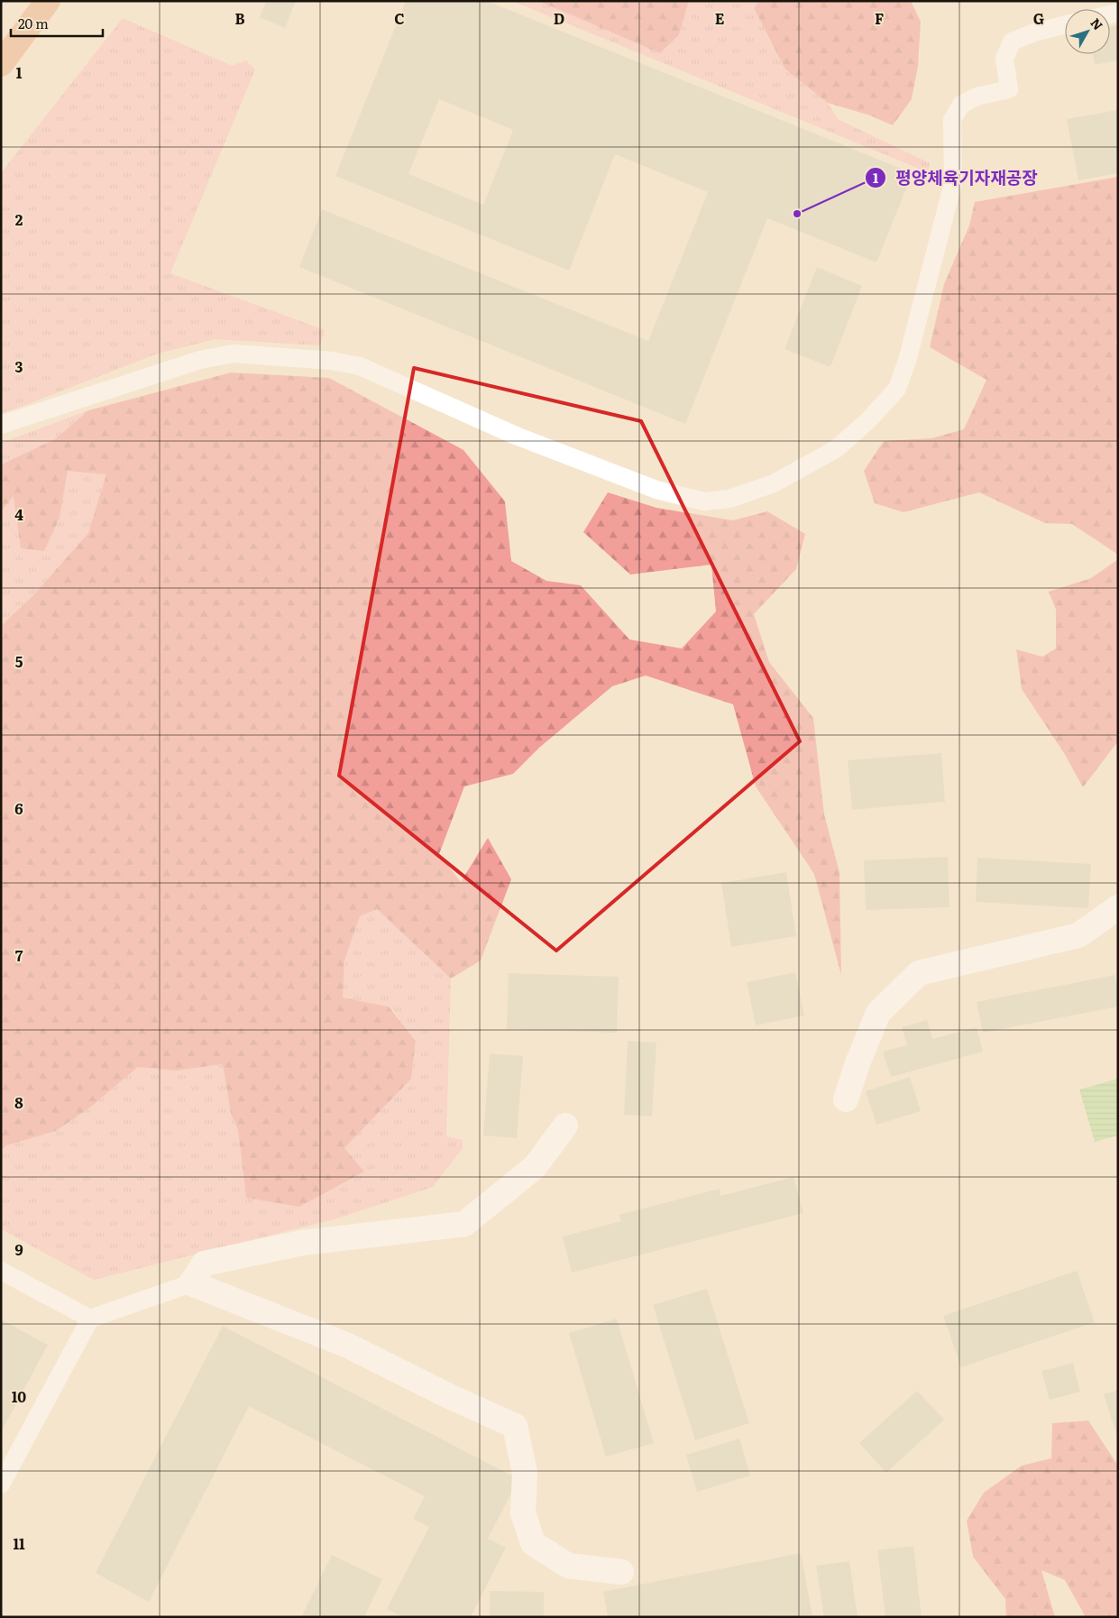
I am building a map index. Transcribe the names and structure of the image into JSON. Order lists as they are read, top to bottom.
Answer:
{
  "places": ["평양체육기자재공장"],
  "scale_bar": "20 m",
  "north": "top right",
  "grid": {
    "columns": [
      "B",
      "C",
      "D",
      "E",
      "F",
      "G"
    ],
    "rows": [
      "1",
      "2",
      "3",
      "4",
      "5",
      "6",
      "7",
      "8",
      "9",
      "10",
      "11"
    ]
  }
}
